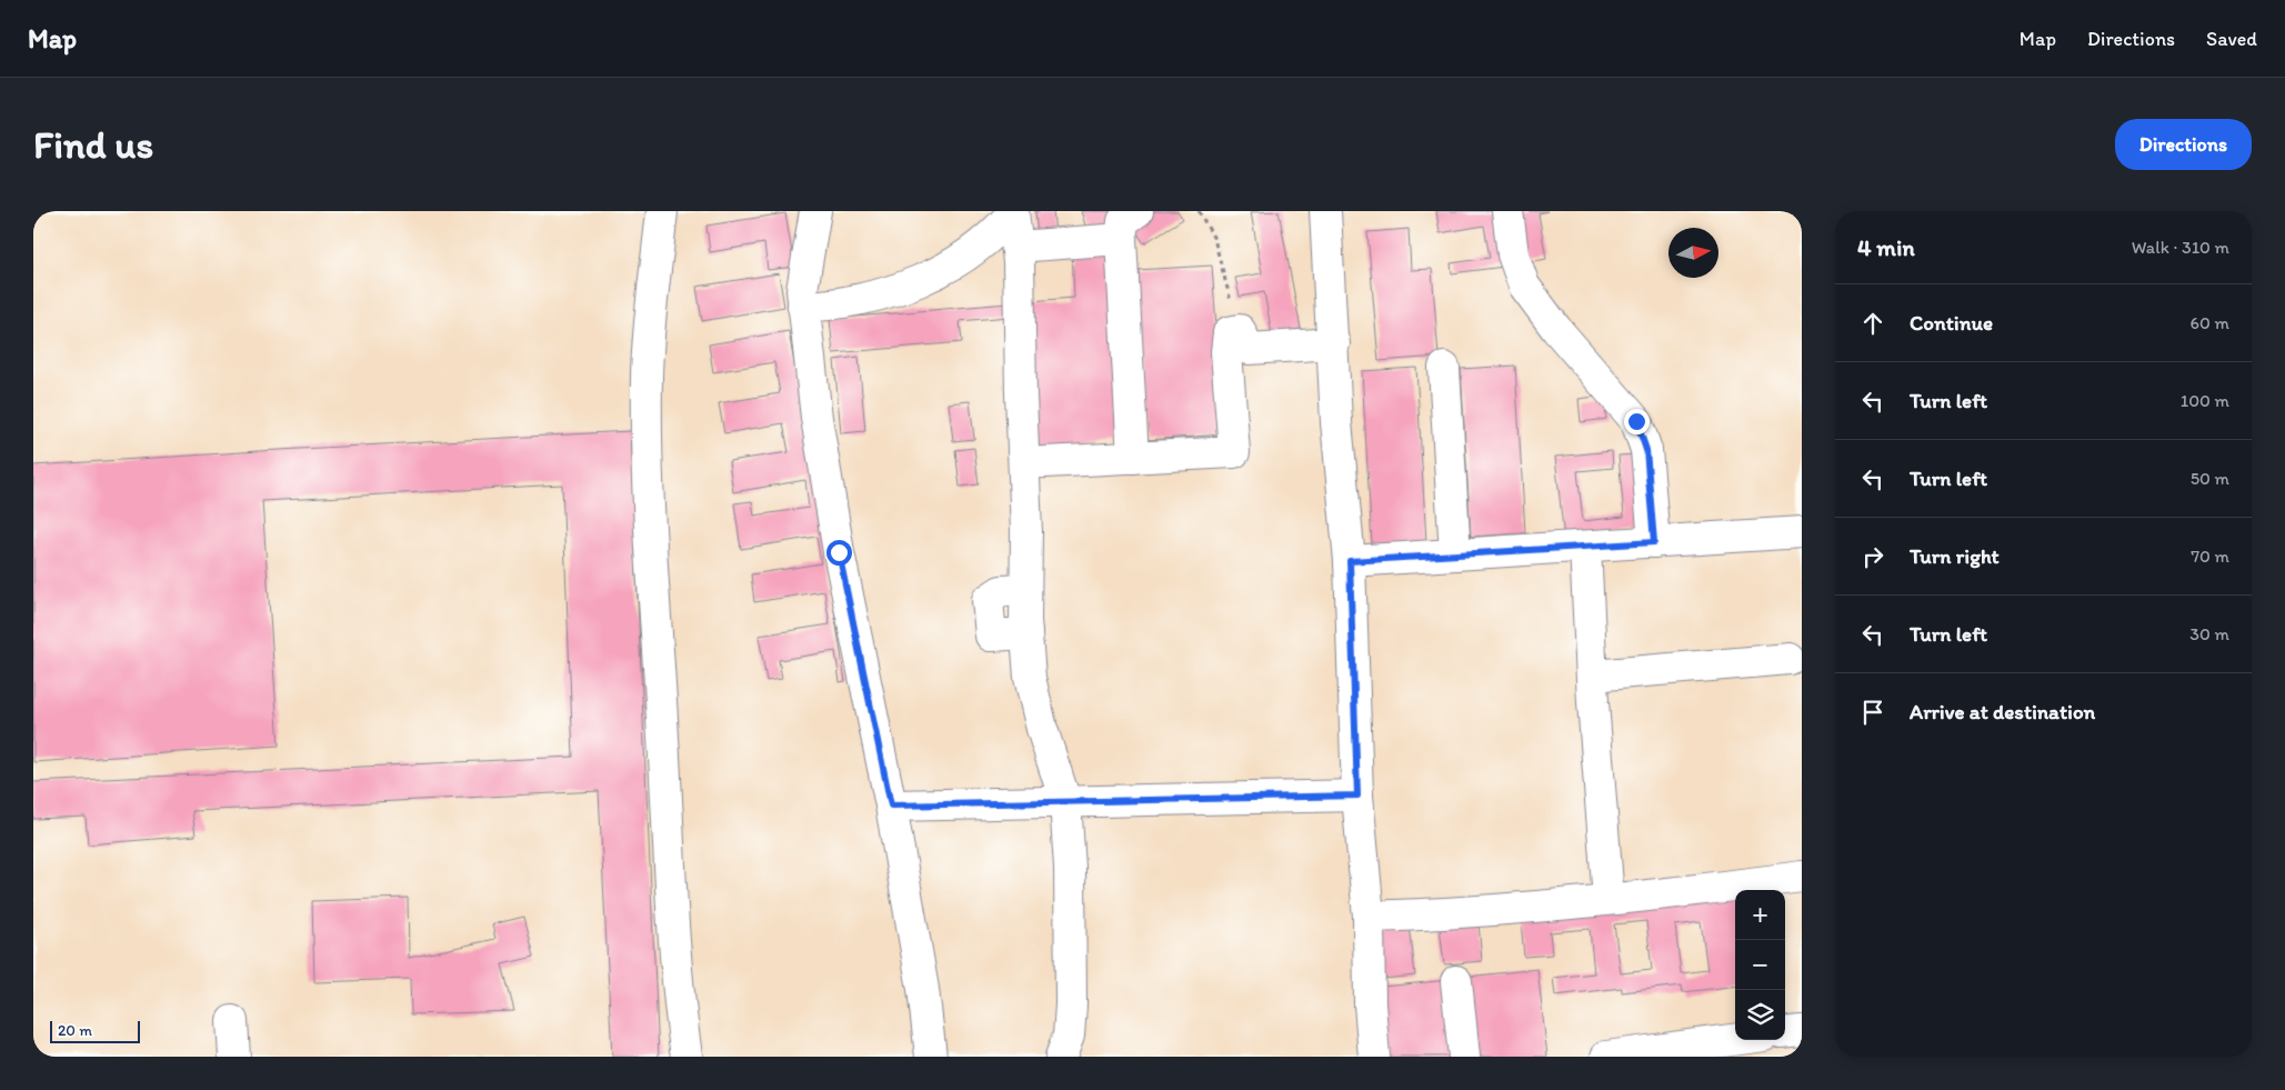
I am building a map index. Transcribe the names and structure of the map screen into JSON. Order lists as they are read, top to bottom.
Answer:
{
  "scale_bar": "20 m",
  "north": "right",
  "page": {
    "header": "Map",
    "nav": ["Map", "Directions", "Saved"],
    "buttons": "Directions",
    "title": "Find us",
    "heading": ["4 min", "Walk · 310 m"],
    "list": [
      ["Continue", "60 m"],
      ["Turn left", "100 m"],
      ["Turn left", "50 m"],
      ["Turn right", "70 m"],
      ["Turn left", "30 m"],
      "Arrive at destination"
    ],
    "map_buttons": ["+", "−"],
    "scale": "20 m"
  }
}
